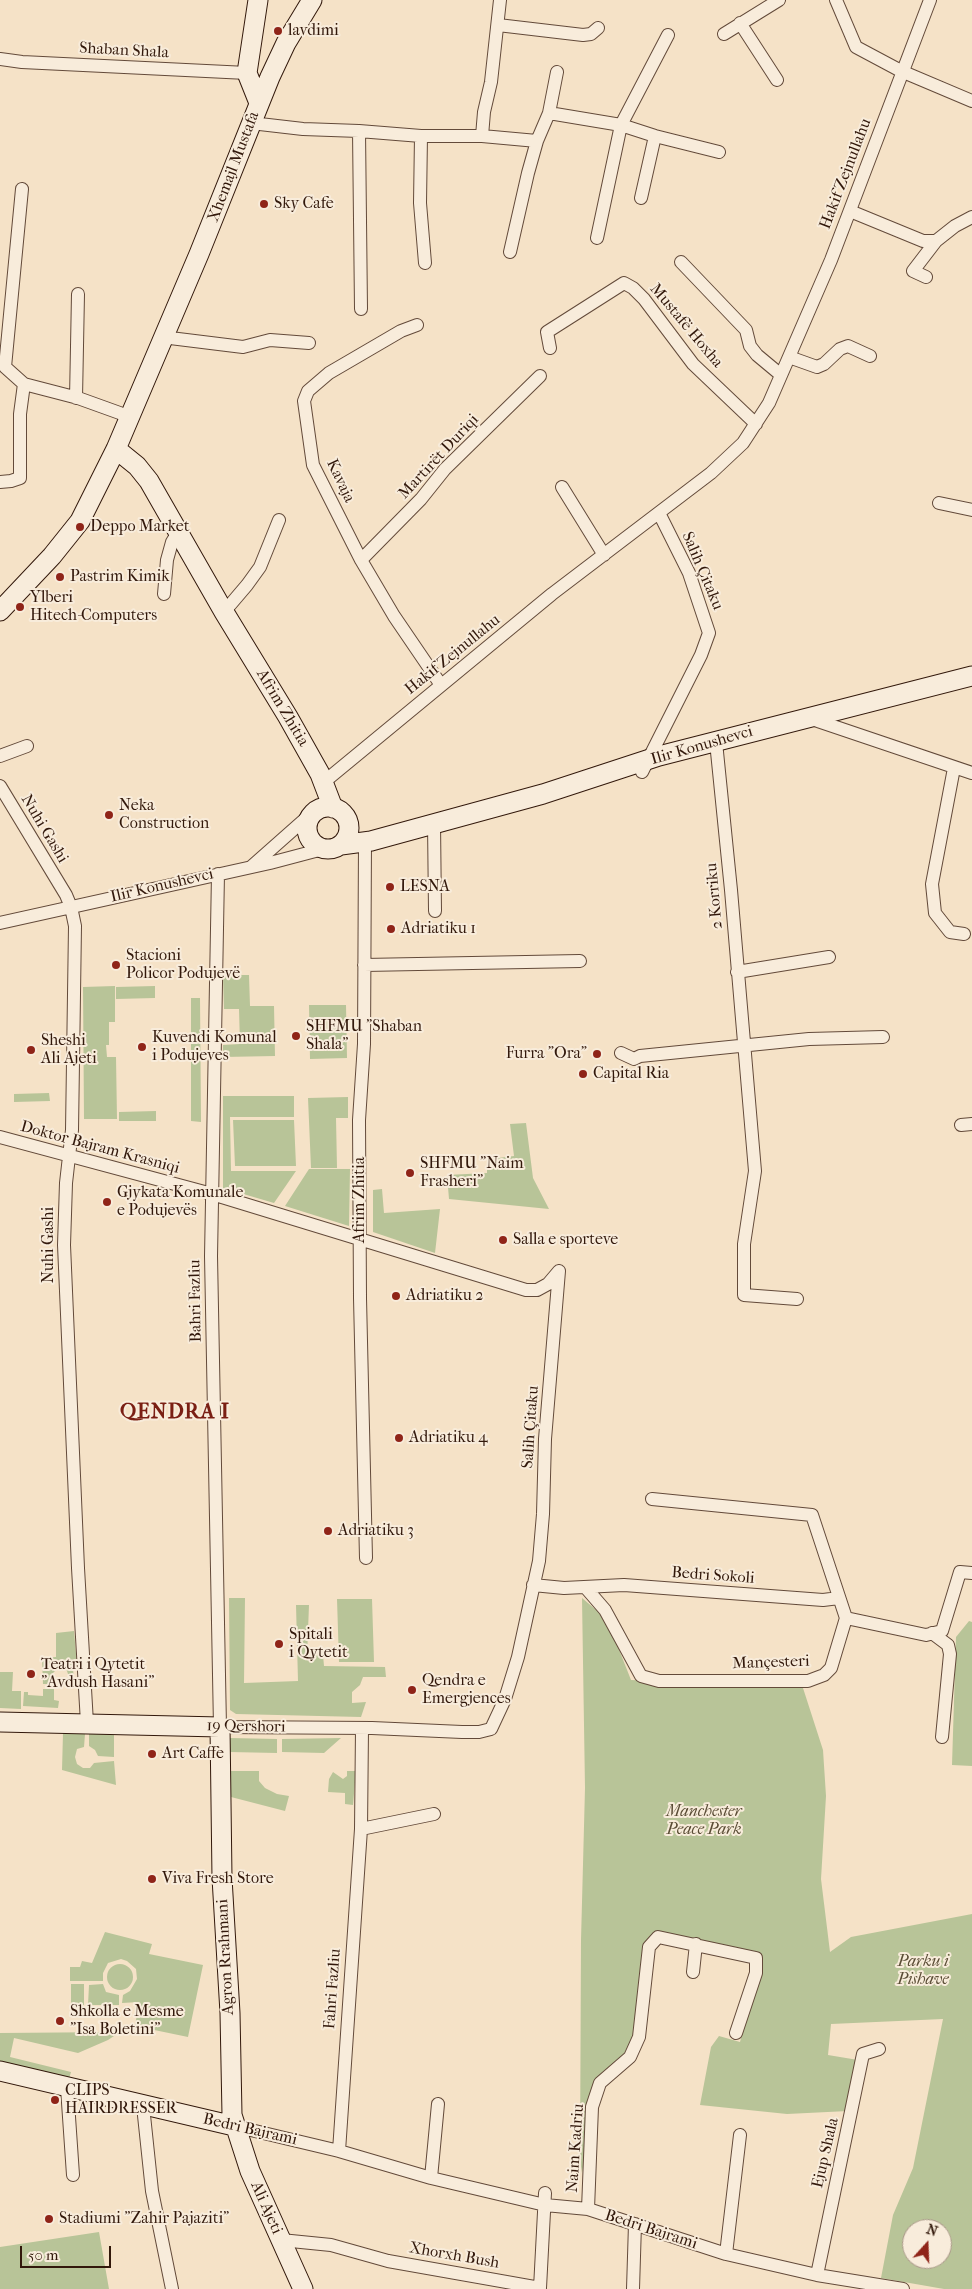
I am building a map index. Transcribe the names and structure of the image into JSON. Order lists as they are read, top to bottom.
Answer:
{
  "streets": {
    "street": [
      "Shaban Shala",
      "Xhemajl Mustafa",
      "Hakif Zejnullahu",
      "Mustafë Hoxha",
      "Martirët Duriqi",
      "Kavaja",
      "Salih Çitaku",
      "Afrim Zhitia",
      "Ilir Konushevci",
      "Nuhi Gashi",
      "2 Korriku",
      "Doktor Bajram Krasniqi",
      "Bahri Fazliu",
      "Bedri Sokoli",
      "Mançesteri",
      "19 Qershori",
      "Agron Rrahmani",
      "Fahri Fazliu",
      "Bedri Bajrami",
      "Naim Kadriu",
      "Ejup Shala",
      "Ali Ajeti",
      "Xhorxh Bush"
    ]
  },
  "crossings": [
    ["Xhemajl Mustafa", "Afrim Zhitia"],
    ["Hakif Zejnullahu", "Mustafë Hoxha"],
    ["Hakif Zejnullahu", "Kavaja"],
    ["Hakif Zejnullahu", "Salih Çitaku"],
    ["Hakif Zejnullahu", "Afrim Zhitia"],
    ["Martirët Duriqi", "Kavaja"],
    ["Salih Çitaku", "Ilir Konushevci"],
    ["Salih Çitaku", "Doktor Bajram Krasniqi"],
    ["Salih Çitaku", "19 Qershori"],
    ["Afrim Zhitia", "Ilir Konushevci"],
    ["Afrim Zhitia", "Doktor Bajram Krasniqi"],
    ["Ilir Konushevci", "Nuhi Gashi"],
    ["Ilir Konushevci", "2 Korriku"],
    ["Ilir Konushevci", "Bahri Fazliu"],
    ["Nuhi Gashi", "Doktor Bajram Krasniqi"],
    ["Nuhi Gashi", "19 Qershori"],
    ["Doktor Bajram Krasniqi", "Bahri Fazliu"],
    ["Bahri Fazliu", "19 Qershori"],
    ["Bahri Fazliu", "Agron Rrahmani"],
    ["Bedri Sokoli", "Mançesteri"],
    ["19 Qershori", "Agron Rrahmani"],
    ["19 Qershori", "Fahri Fazliu"],
    ["Agron Rrahmani", "Bedri Bajrami"],
    ["Agron Rrahmani", "Ali Ajeti"],
    ["Fahri Fazliu", "Bedri Bajrami"],
    ["Bedri Bajrami", "Naim Kadriu"],
    ["Bedri Bajrami", "Ejup Shala"],
    ["Bedri Bajrami", "Ali Ajeti"],
    ["Bedri Bajrami", "Xhorxh Bush"],
    ["Ali Ajeti", "Xhorxh Bush"]
  ],
  "districts": ["QENDRA I"],
  "parks": ["Manchester Peace Park", "Parku i Pishave"],
  "places": [
    "lavdimi",
    "Sky Cafe",
    "Deppo Market",
    "Pastrim Kimik",
    "Ylberi Hitech-Computers",
    "Neka Construction",
    "LESNA",
    "Adriatiku 1",
    "Stacioni Policor Podujevë",
    "SHFMU \"Shaban Shala\"",
    "Kuvendi Komunal i Podujeves",
    "Sheshi Ali Ajeti",
    "Furra \"Ora\"",
    "Capital Ria",
    "SHFMU \"Naim Frasheri\"",
    "Gjykata Komunale e Podujevës",
    "Salla e sporteve",
    "Adriatiku 2",
    "Adriatiku 4",
    "Adriatiku 3",
    "Spitali i Qytetit",
    "Teatri i Qytetit \"Avdush Hasani\"",
    "Qendra e Emergjences",
    "Art Caffe",
    "Viva Fresh Store",
    "Shkolla e Mesme \"Isa Boletini\"",
    "CLIPS HAIRDRESSER",
    "Stadiumi \"Zahir Pajaziti\""
  ],
  "scale_bar": "50 m",
  "north": "top"
}
